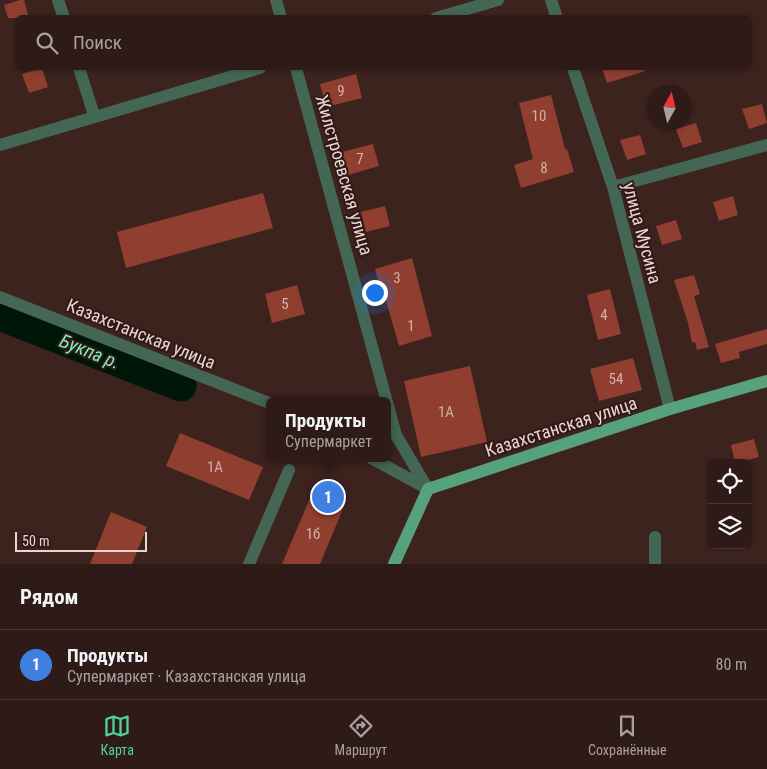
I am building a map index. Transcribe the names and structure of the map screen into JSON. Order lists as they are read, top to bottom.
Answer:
{
  "streets": {
    "main road": ["Казахстанская улица"],
    "street": ["Жилстроевская улица", "улица Мусина"]
  },
  "crossings": [
    ["Жилстроевская улица", "Казахстанская улица"],
    ["улица Мусина", "Казахстанская улица"]
  ],
  "water": ["Букпа р."],
  "house_numbers": [
    "9",
    "10",
    "7",
    "8",
    "3",
    "5",
    "4",
    "1",
    "54",
    "1А",
    "1А",
    "1б"
  ],
  "scale_bar": "50 m",
  "north": "top",
  "page": {
    "search": "Поиск",
    "popup": ["Продукты", "Супермаркет"],
    "pins": "1",
    "scale": "50 m",
    "heading": "Рядом",
    "list": [
      {
        "mark": "1",
        "name": "Продукты",
        "note": "Супермаркет · Казахстанская улица",
        "value": "80 m"
      }
    ],
    "nav": ["Карта", "Маршрут", "Сохранённые"]
  }
}
